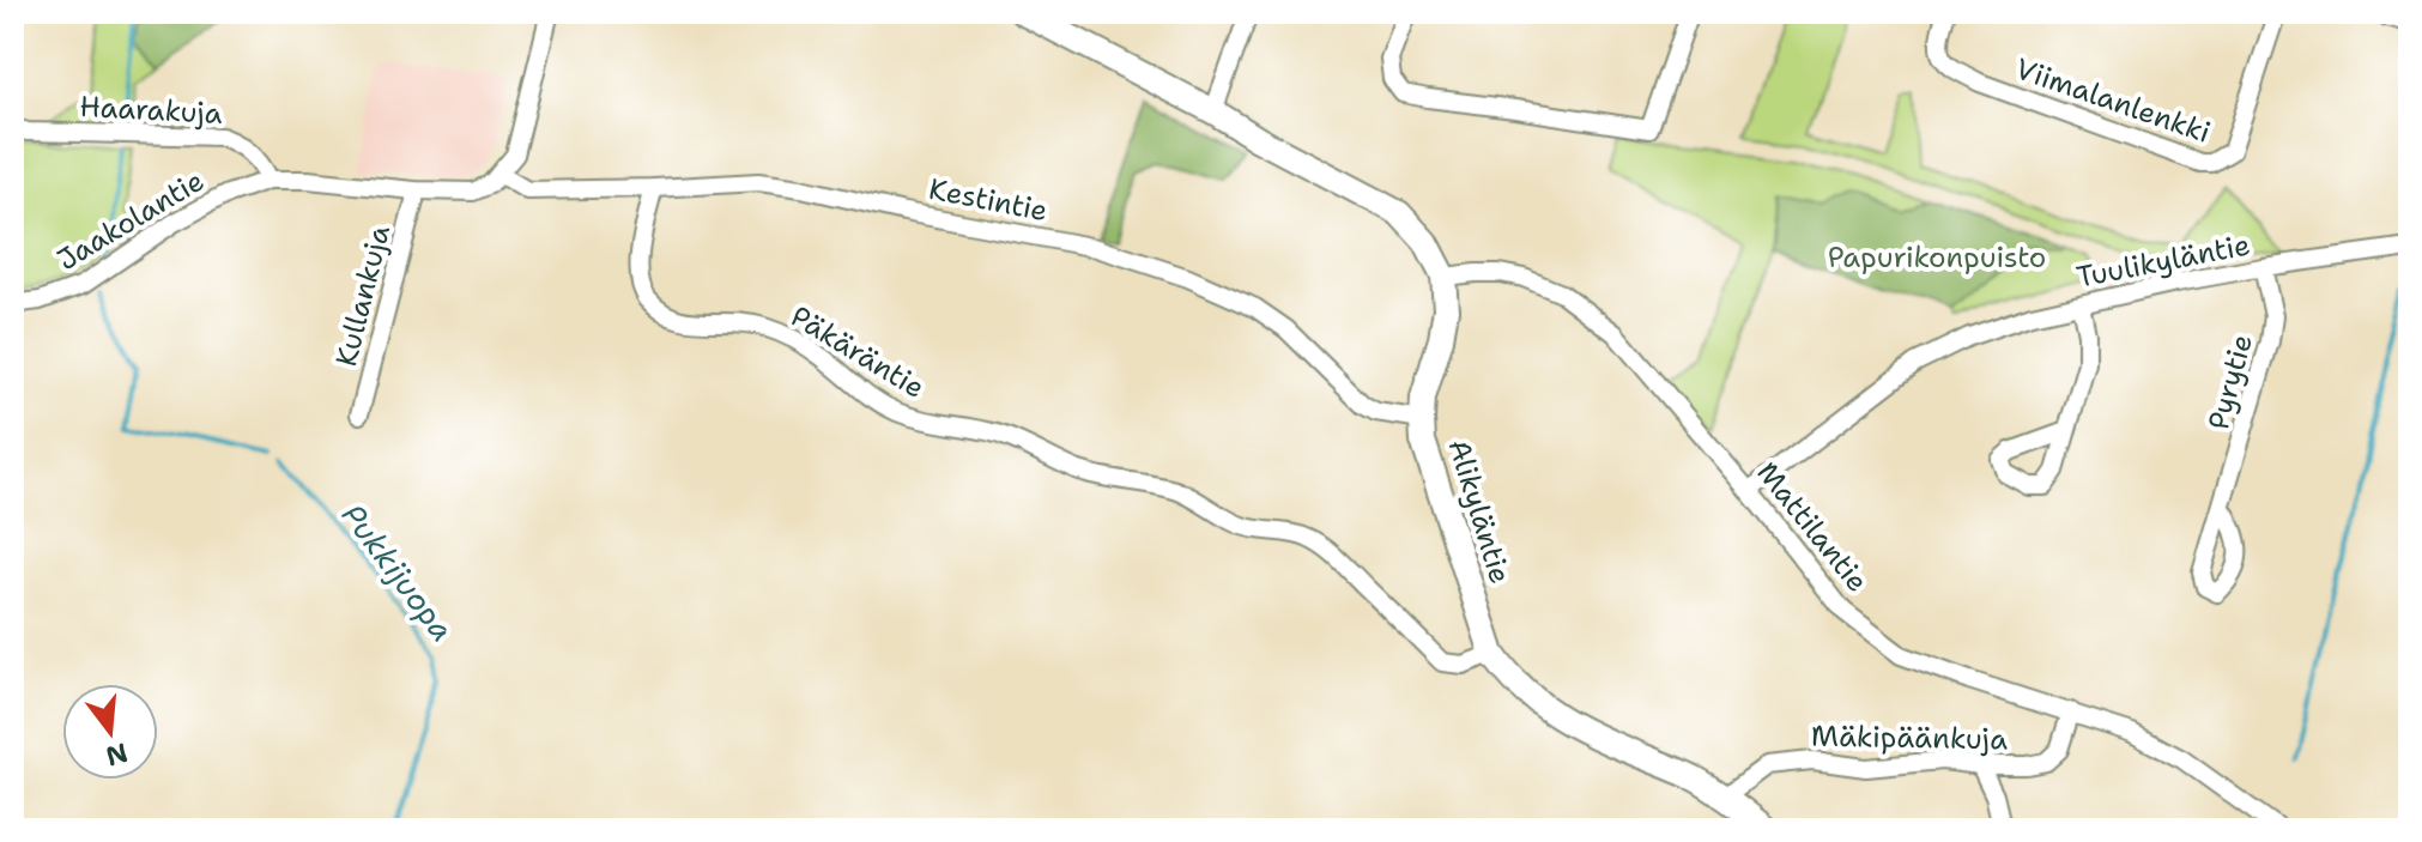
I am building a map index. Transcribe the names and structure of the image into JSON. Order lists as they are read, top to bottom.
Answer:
{
  "streets": {
    "street": [
      "Viimalanlenkki",
      "Haarakuja",
      "Kestintie",
      "Jaakolantie",
      "Tuulikyläntie",
      "Kullankuja",
      "Päkäräntie",
      "Pyrytie",
      "Alikyläntie",
      "Mattilantie",
      "Mäkipäänkuja"
    ]
  },
  "crossings": [
    ["Haarakuja", "Jaakolantie"],
    ["Kestintie", "Jaakolantie"],
    ["Kestintie", "Päkäräntie"],
    ["Kestintie", "Alikyläntie"],
    ["Jaakolantie", "Kullankuja"],
    ["Tuulikyläntie", "Pyrytie"],
    ["Tuulikyläntie", "Mattilantie"],
    ["Päkäräntie", "Alikyläntie"],
    ["Alikyläntie", "Mattilantie"],
    ["Alikyläntie", "Mäkipäänkuja"],
    ["Mattilantie", "Mäkipäänkuja"]
  ],
  "water": ["Pukkijuopa"],
  "parks": ["Papurikonpuisto"],
  "north": "bottom"
}
